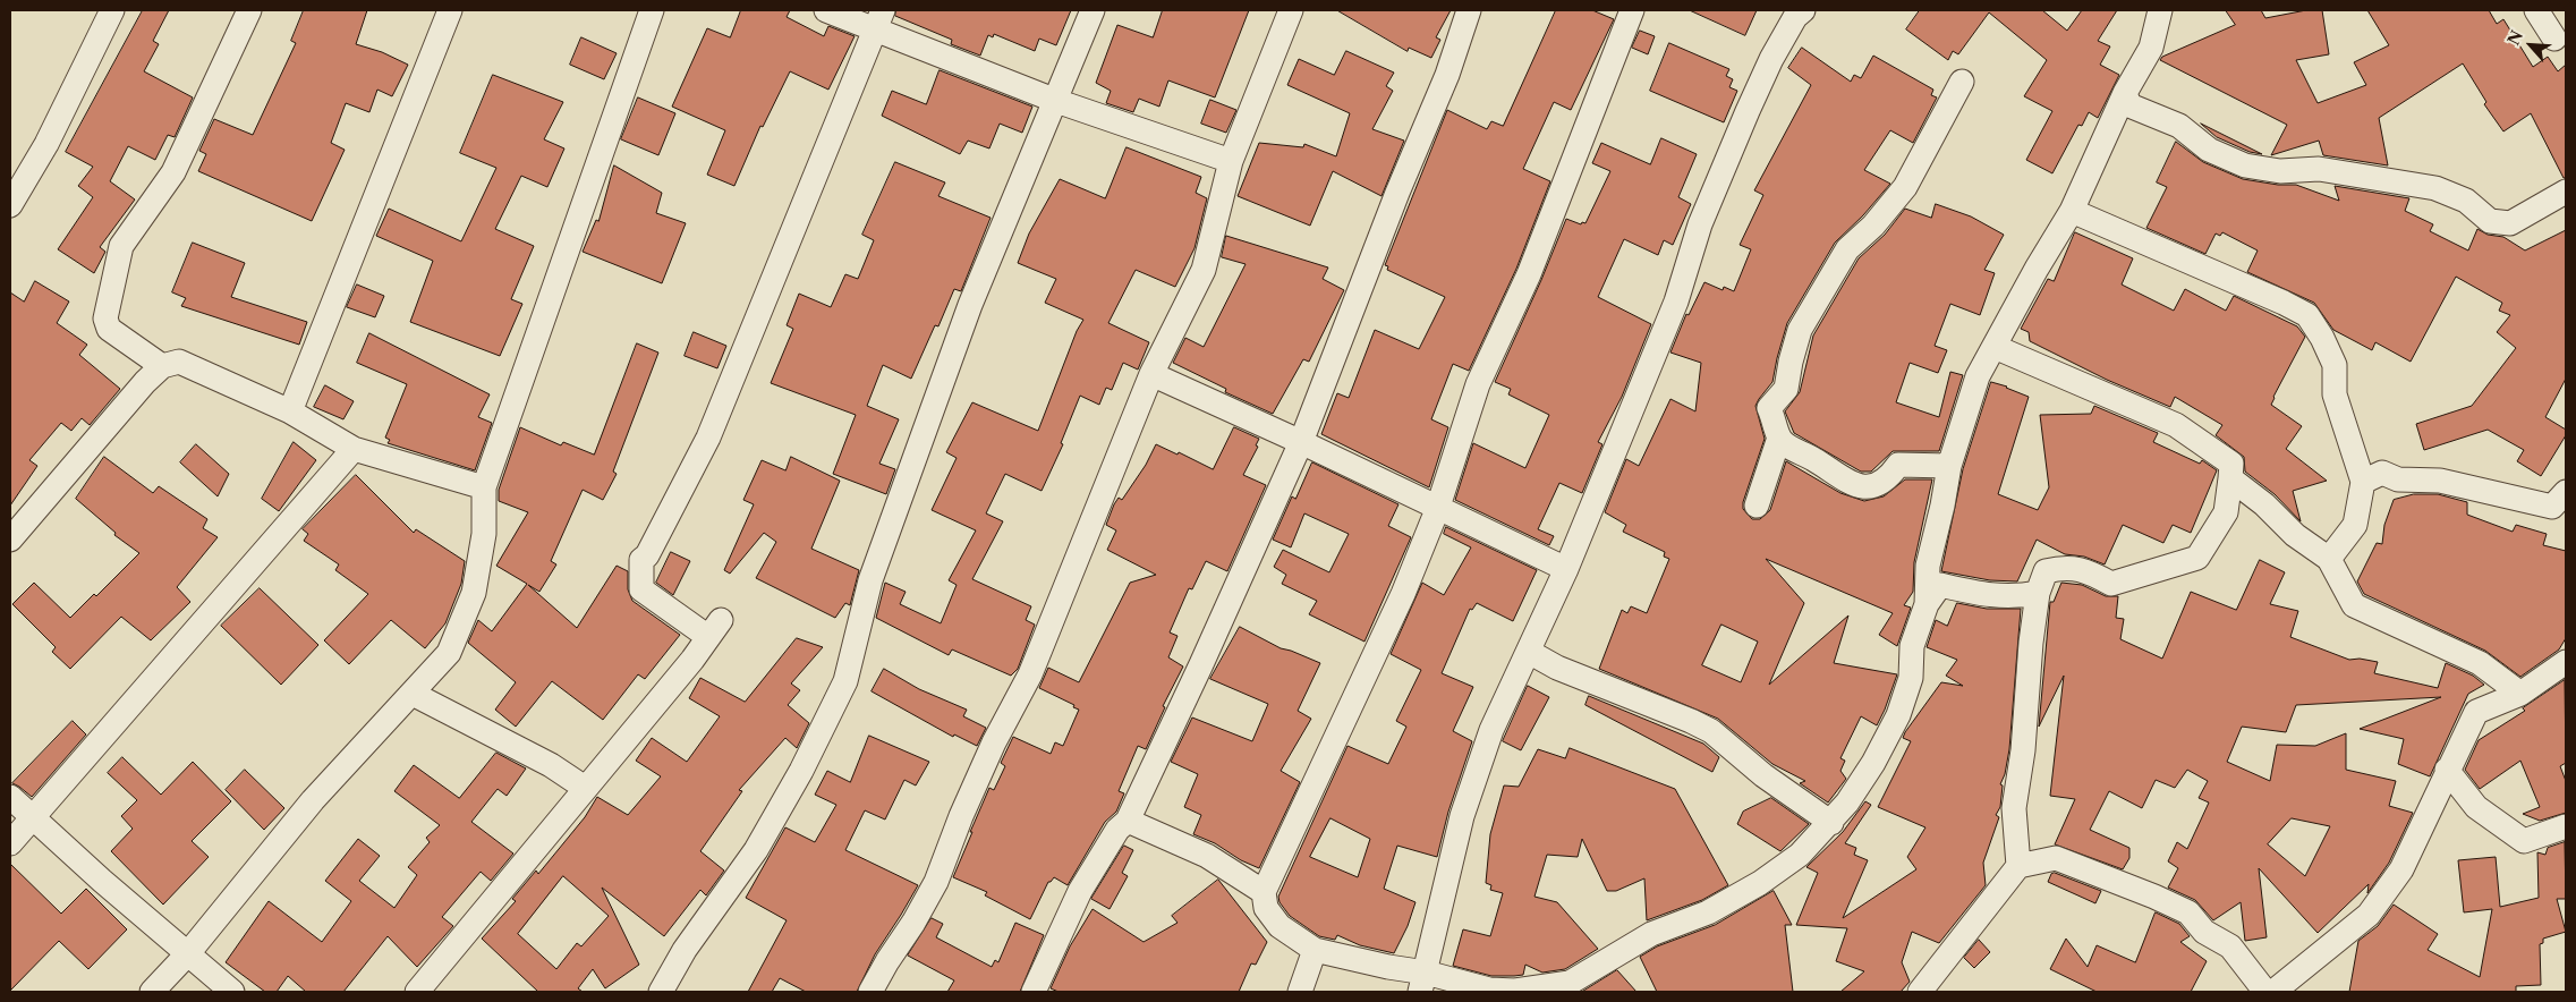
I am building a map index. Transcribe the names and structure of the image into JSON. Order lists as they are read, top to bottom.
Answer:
{
  "north": "top left"
}
